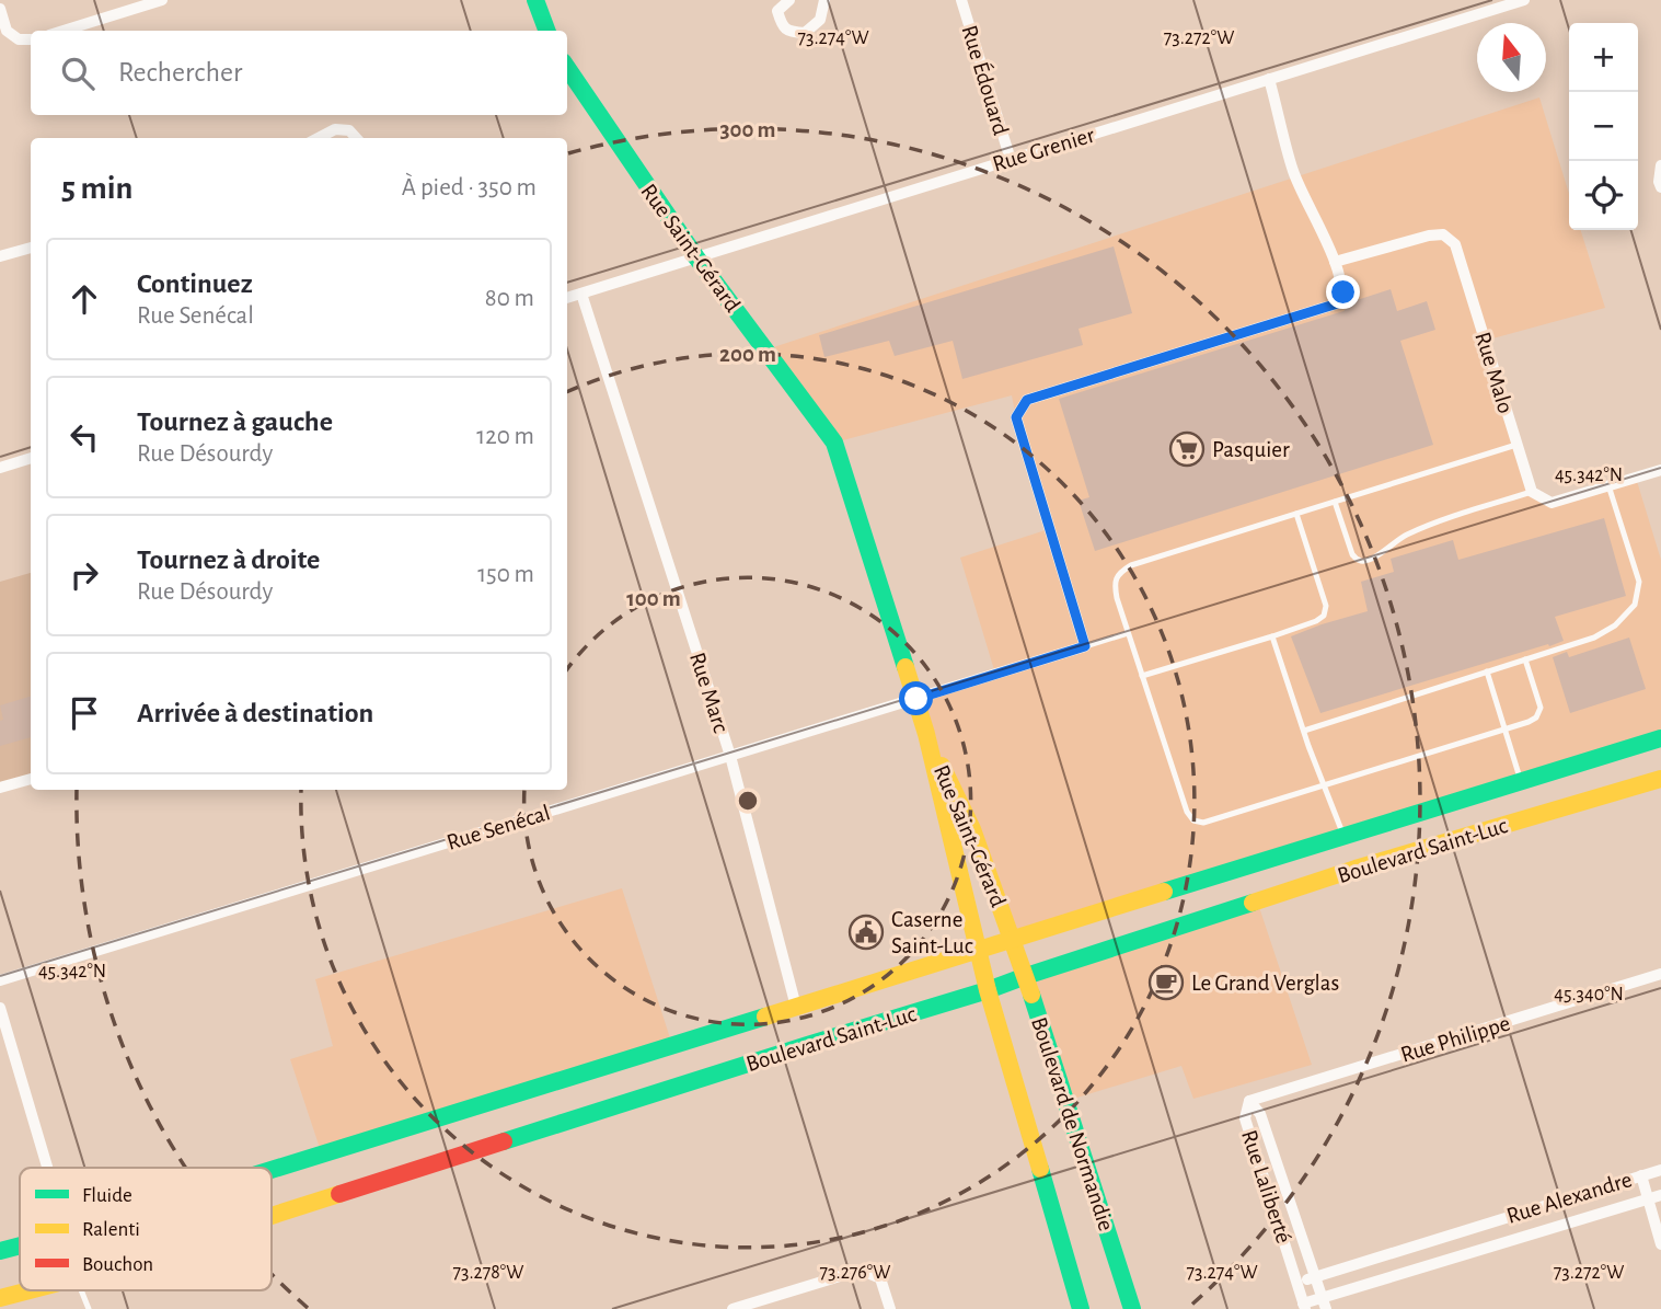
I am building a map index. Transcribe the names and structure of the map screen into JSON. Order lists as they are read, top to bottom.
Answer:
{
  "streets": {
    "street": [
      "Rue Édouard",
      "Rue Grenier",
      "Rue Saint-Gérard",
      "Rue Malo",
      "Rue Marc",
      "Rue Senécal",
      "Boulevard Saint-Luc",
      "Rue Philippe",
      "Boulevard de Normandie",
      "Rue Laliberté",
      "Rue Alexandre"
    ]
  },
  "crossings": [
    ["Rue Édouard", "Rue Grenier"],
    ["Rue Grenier", "Rue Saint-Gérard"],
    ["Rue Grenier", "Rue Marc"],
    ["Rue Saint-Gérard", "Rue Senécal"],
    ["Rue Saint-Gérard", "Boulevard Saint-Luc"],
    ["Rue Saint-Gérard", "Boulevard de Normandie"],
    ["Rue Marc", "Rue Senécal"],
    ["Rue Marc", "Boulevard Saint-Luc"],
    ["Boulevard Saint-Luc", "Boulevard de Normandie"],
    ["Rue Philippe", "Rue Laliberté"],
    ["Rue Laliberté", "Rue Alexandre"]
  ],
  "places": {
    "supermarket": ["Pasquier"],
    "public building": ["Caserne Saint-Luc"],
    "cafe": ["Le Grand Verglas"]
  },
  "legend": ["Fluide", "Ralenti", "Bouchon"],
  "north": "top",
  "page": {
    "map_buttons": ["+", "−"],
    "search": "Rechercher",
    "heading": ["5 min", "À pied · 350 m"],
    "list": [
      ["Continuez", "Rue Senécal", "80 m"],
      ["Tournez à gauche", "Rue Désourdy", "120 m"],
      ["Tournez à droite", "Rue Désourdy", "150 m"],
      "Arrivée à destination"
    ]
  },
  "coordinates": [
    "73.274°W",
    "73.272°W",
    "45.342°N",
    "45.340°N",
    "73.278°W",
    "73.276°W"
  ],
  "rings": ["300 m", "200 m", "100 m"]
}
